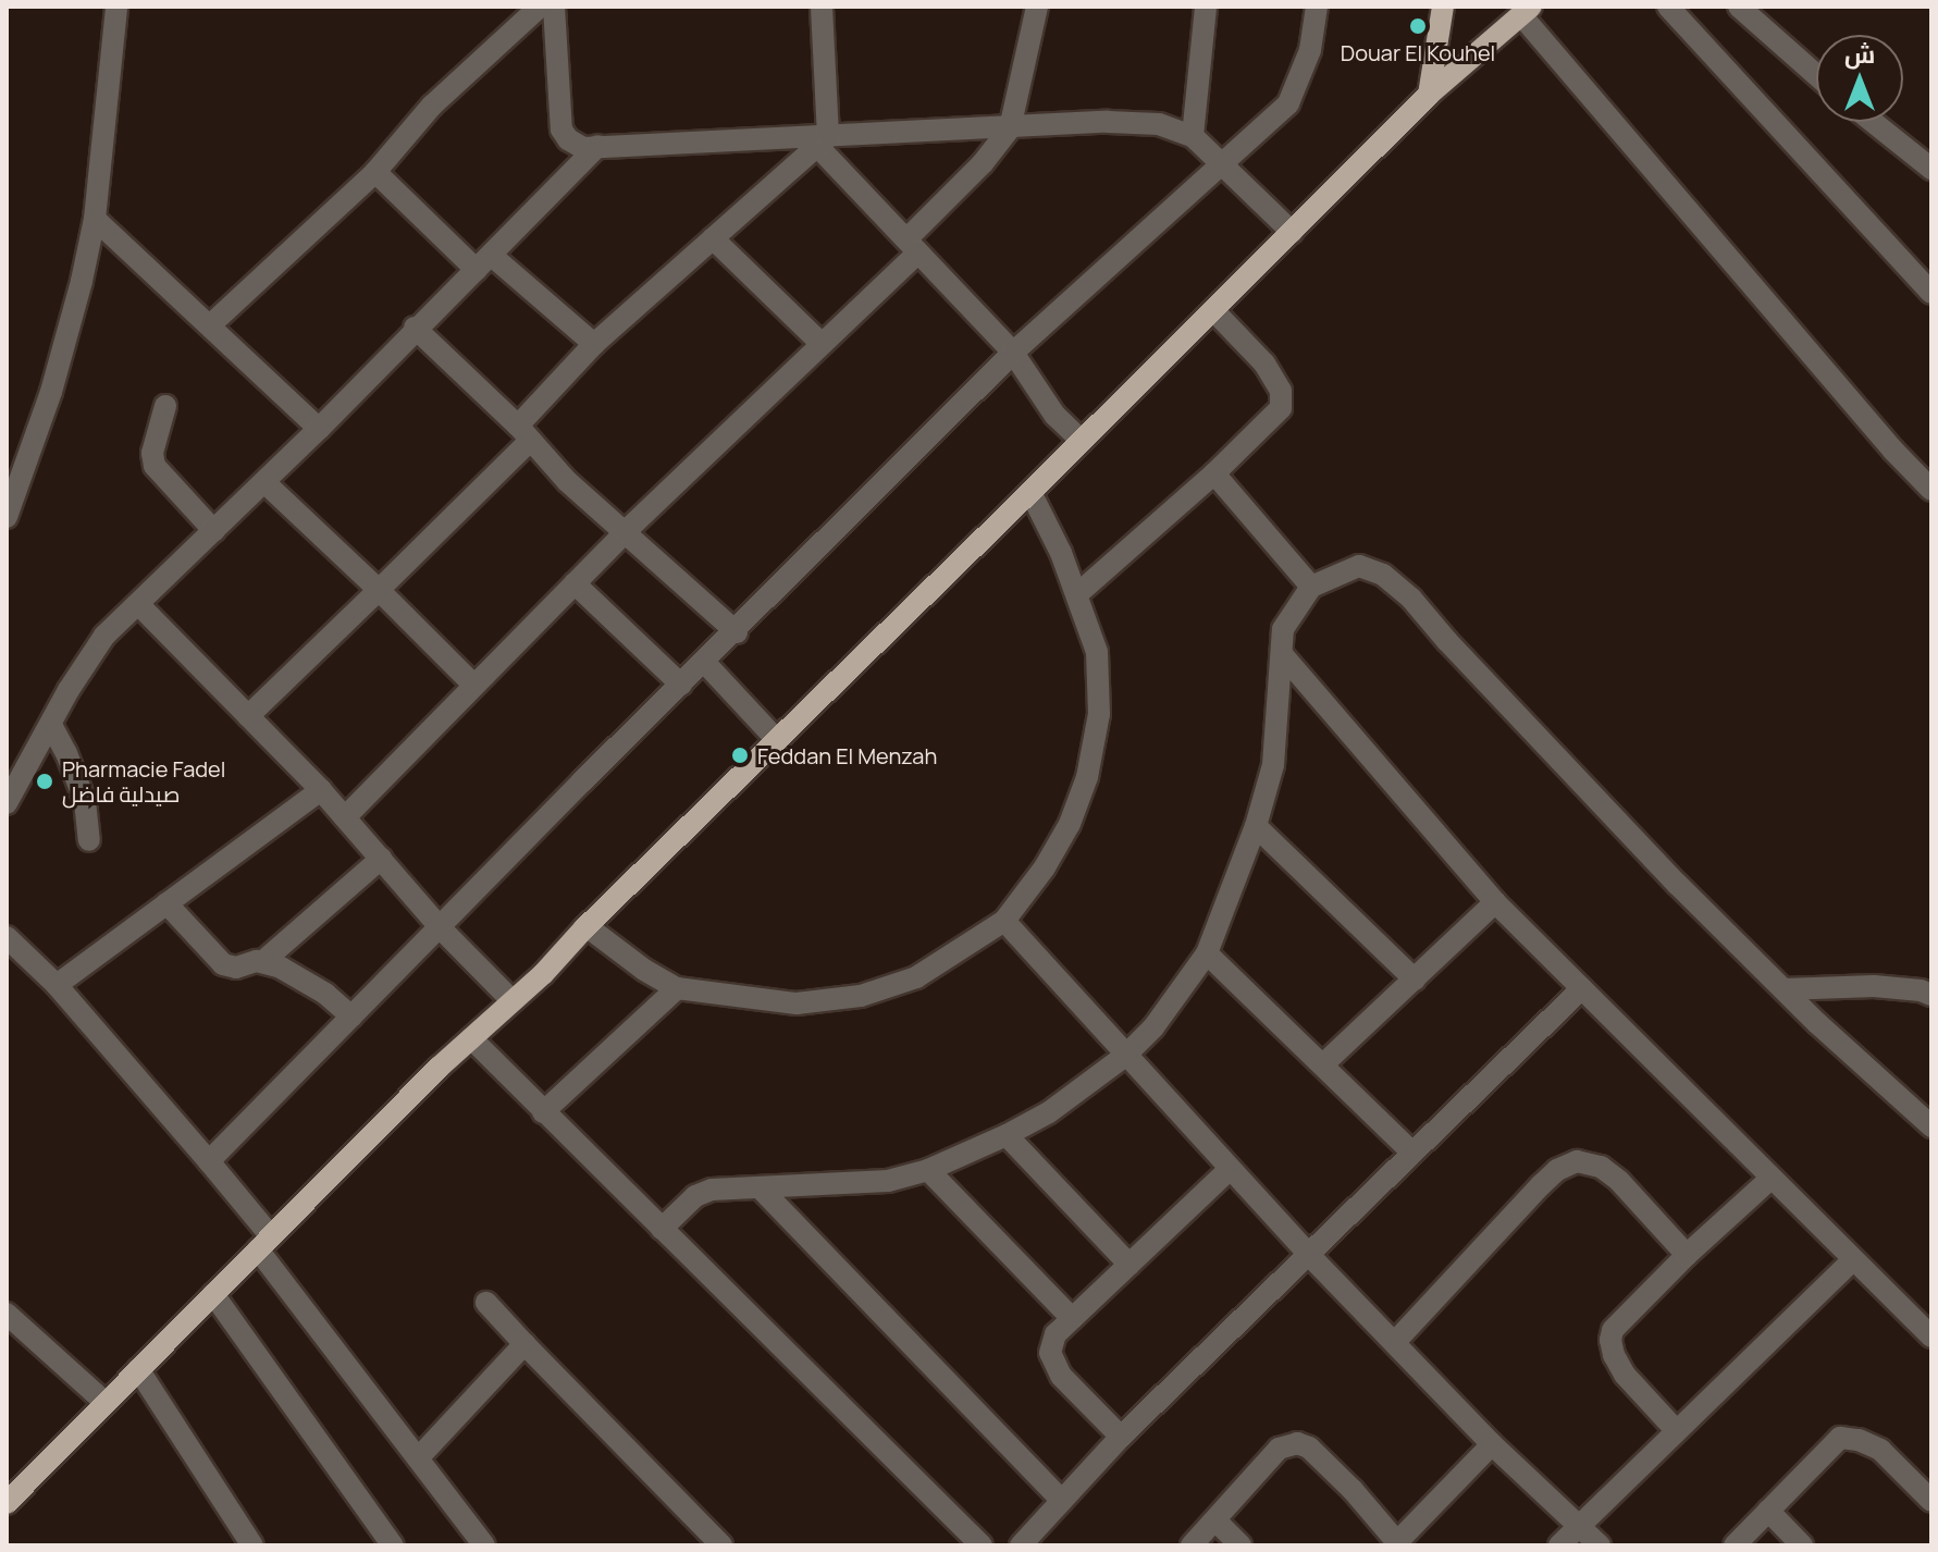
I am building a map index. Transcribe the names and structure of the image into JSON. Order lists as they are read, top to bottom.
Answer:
{
  "places": ["Douar El Kouhel", "Feddan El Menzah", "Pharmacie Fadel صيدلية فاضل"],
  "north": "top"
}
